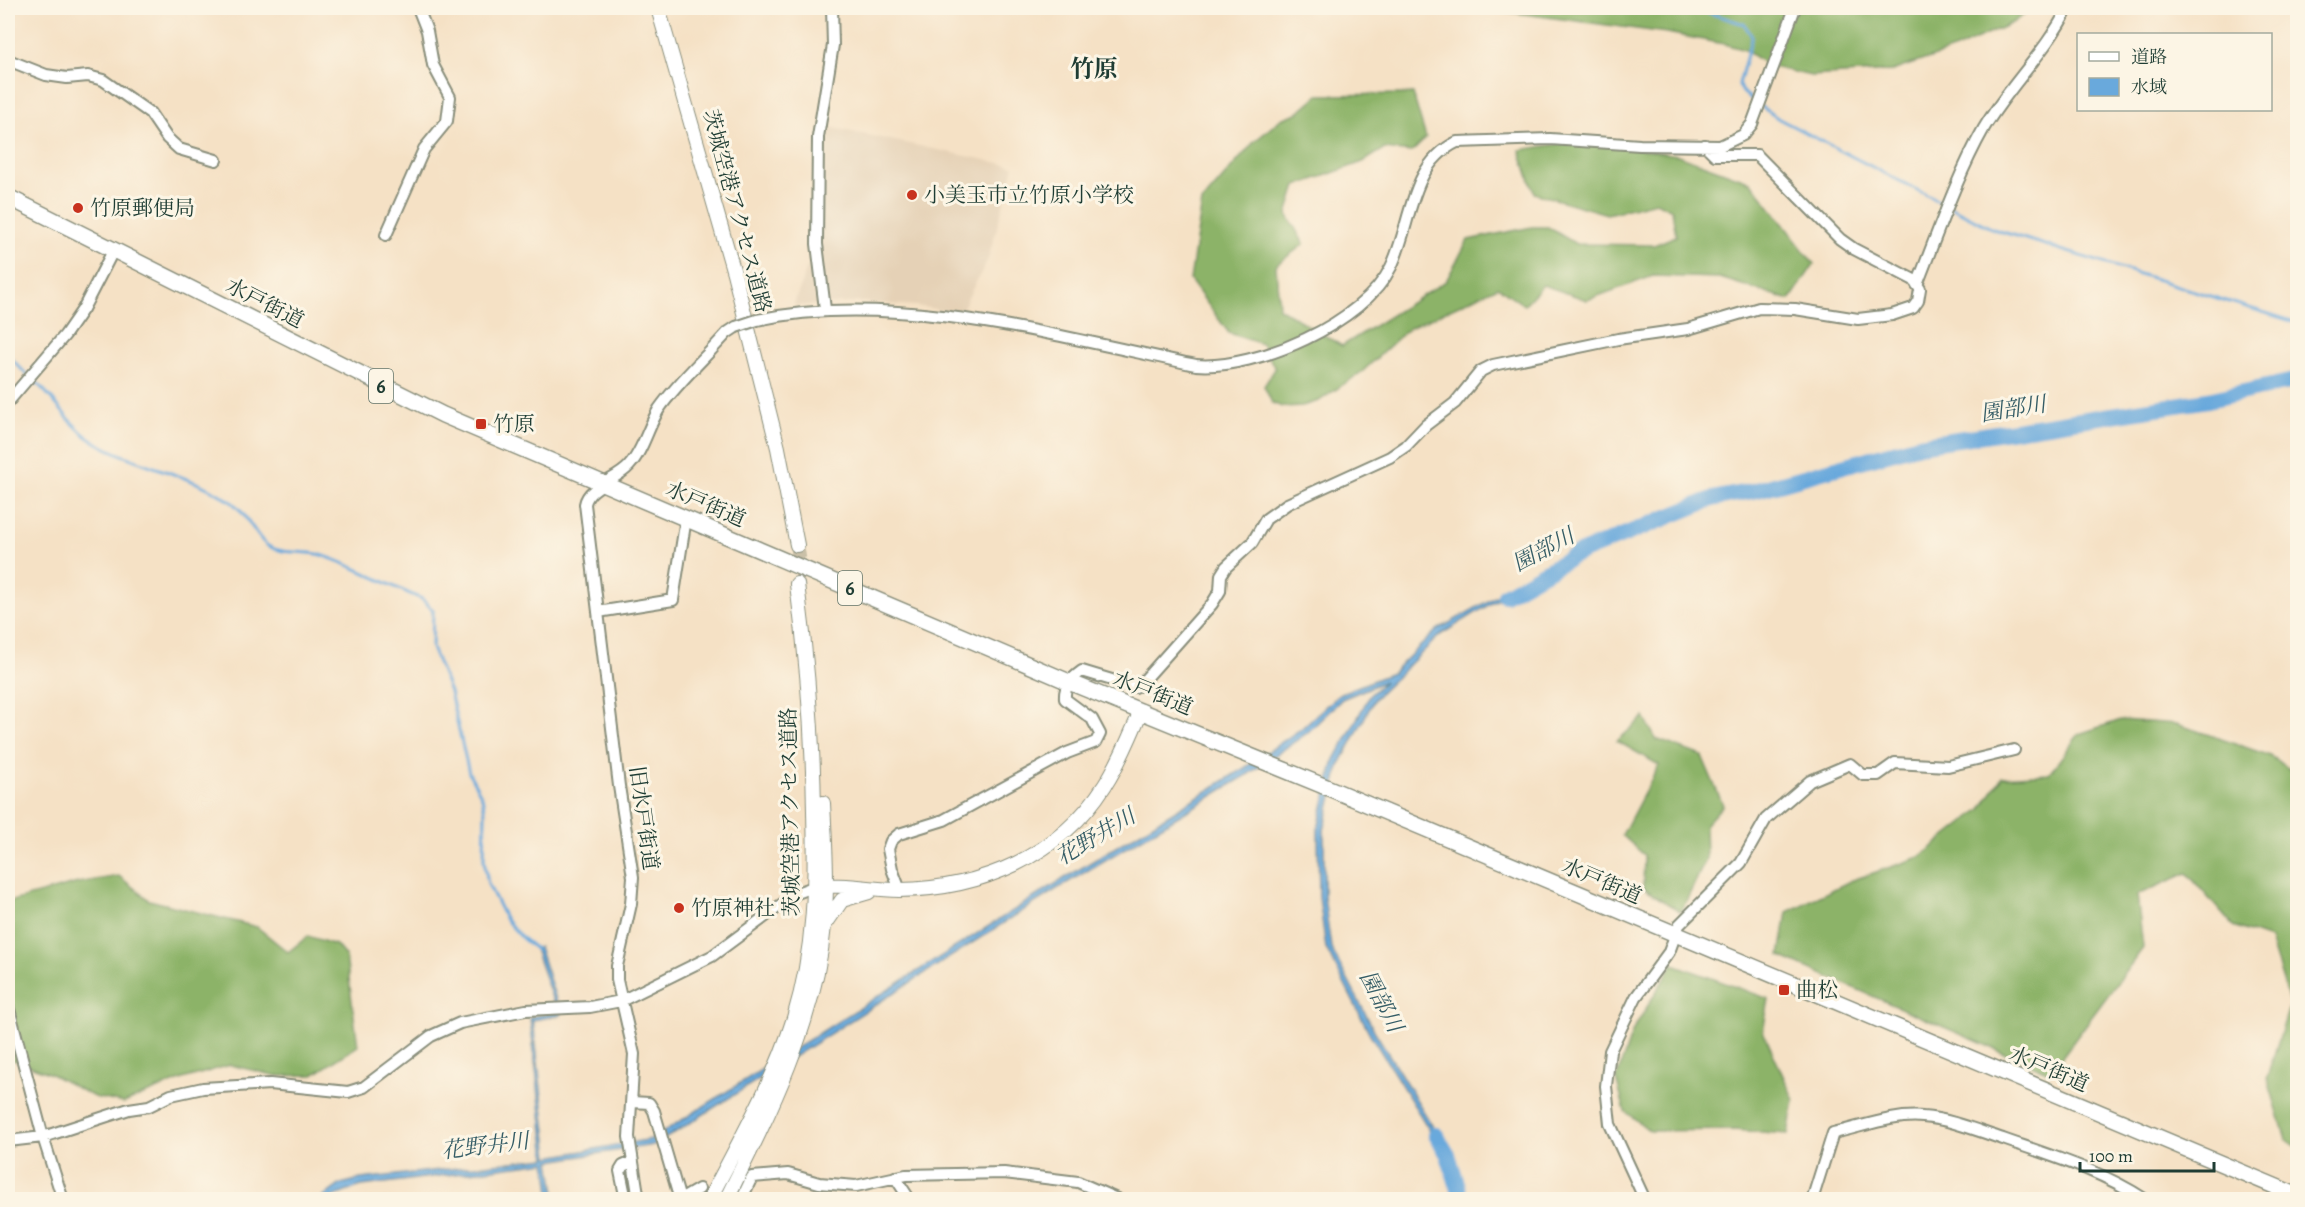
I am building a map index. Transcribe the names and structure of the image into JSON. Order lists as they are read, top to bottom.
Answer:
{
  "streets": {
    "highway": ["水戸街道", "6"],
    "main road": ["茨城空港アクセス道路"],
    "street": ["旧水戸街道"]
  },
  "crossings": [
    ["水戸街道", "旧水戸街道"]
  ],
  "districts": ["竹原"],
  "water": ["園部川", "花野井川"],
  "places": {
    "other": ["小美玉市立竹原小学校", "竹原郵便局", "竹原神社"],
    "transit": ["竹原", "曲松"]
  },
  "legend": ["道路", "水域"],
  "scale_bar": "100 m"
}
